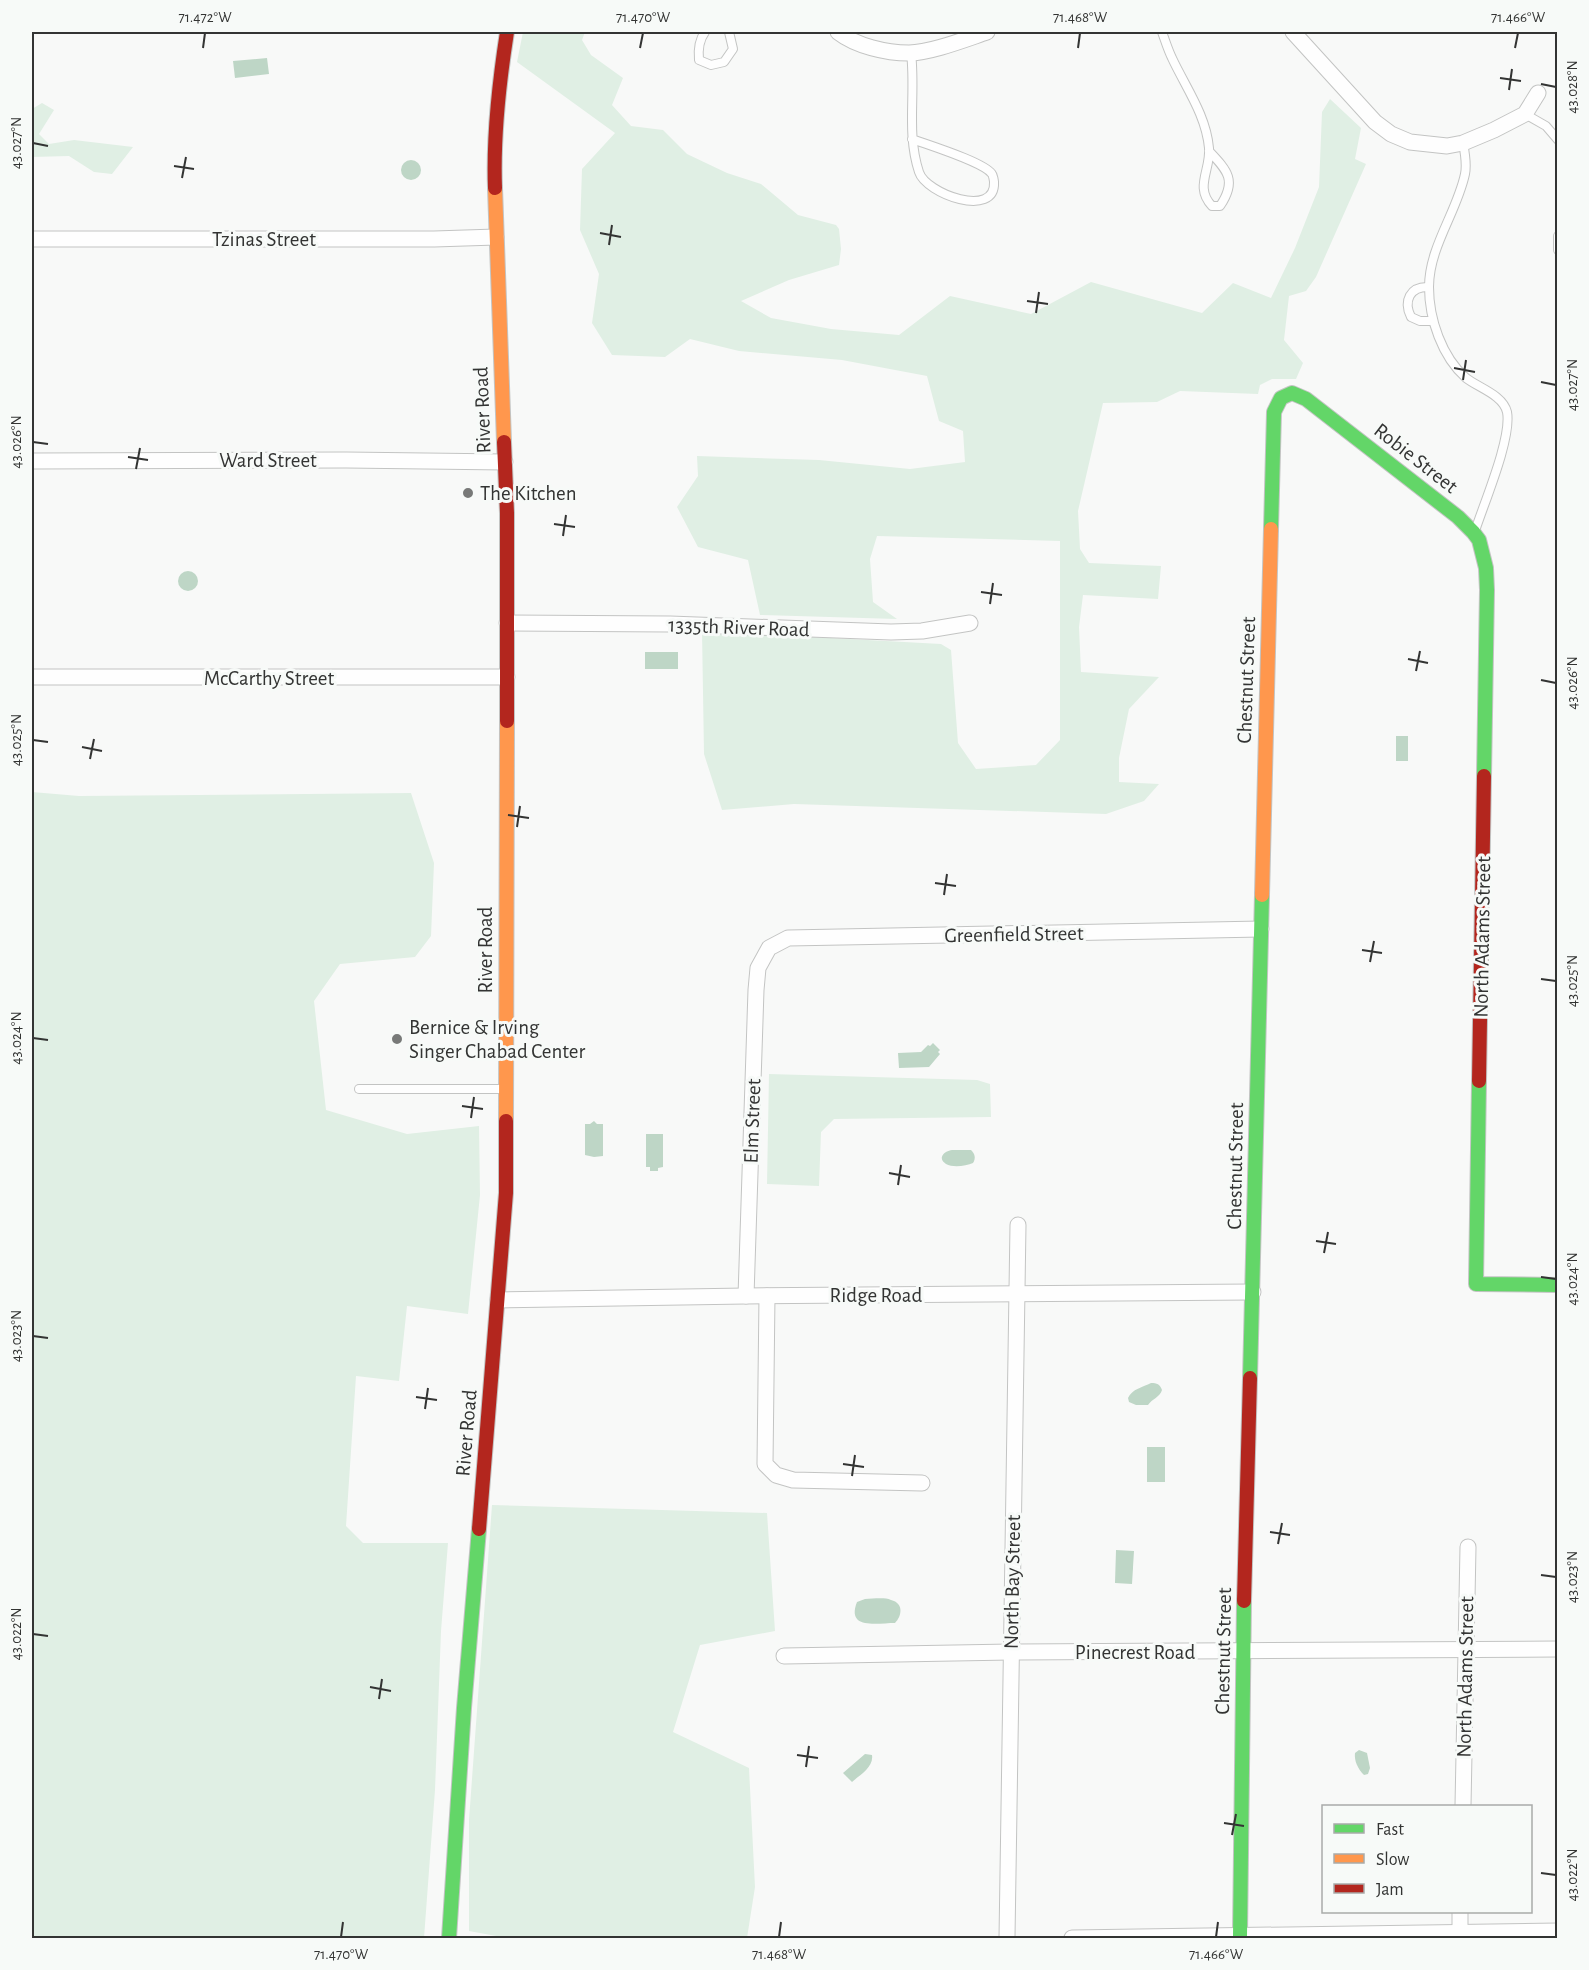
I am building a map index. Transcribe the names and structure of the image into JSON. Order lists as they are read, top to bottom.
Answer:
{
  "streets": {
    "street": [
      "Tzinas Street",
      "River Road",
      "Robie Street",
      "Ward Street",
      "1335th River Road",
      "McCarthy Street",
      "Chestnut Street",
      "Greenfield Street",
      "North Adams Street",
      "Elm Street",
      "Ridge Road",
      "North Bay Street",
      "Pinecrest Road"
    ]
  },
  "crossings": [
    ["Tzinas Street", "River Road"],
    ["River Road", "Ward Street"],
    ["River Road", "1335th River Road"],
    ["River Road", "McCarthy Street"],
    ["River Road", "Ridge Road"],
    ["Robie Street", "Chestnut Street"],
    ["Robie Street", "North Adams Street"],
    ["Chestnut Street", "Greenfield Street"],
    ["Chestnut Street", "Ridge Road"],
    ["Chestnut Street", "Pinecrest Road"],
    ["Greenfield Street", "Elm Street"],
    ["North Adams Street", "Pinecrest Road"],
    ["Elm Street", "Ridge Road"],
    ["Ridge Road", "North Bay Street"],
    ["North Bay Street", "Pinecrest Road"]
  ],
  "places": ["The Kitchen", "Bernice & Irving Singer Chabad Center"],
  "legend": ["Fast", "Slow", "Jam"],
  "coordinates": [
    "71.472°W",
    "71.470°W",
    "71.468°W",
    "71.466°W",
    "43.028°N",
    "43.027°N",
    "43.026°N",
    "43.025°N",
    "43.024°N",
    "43.023°N",
    "43.022°N"
  ]
}
